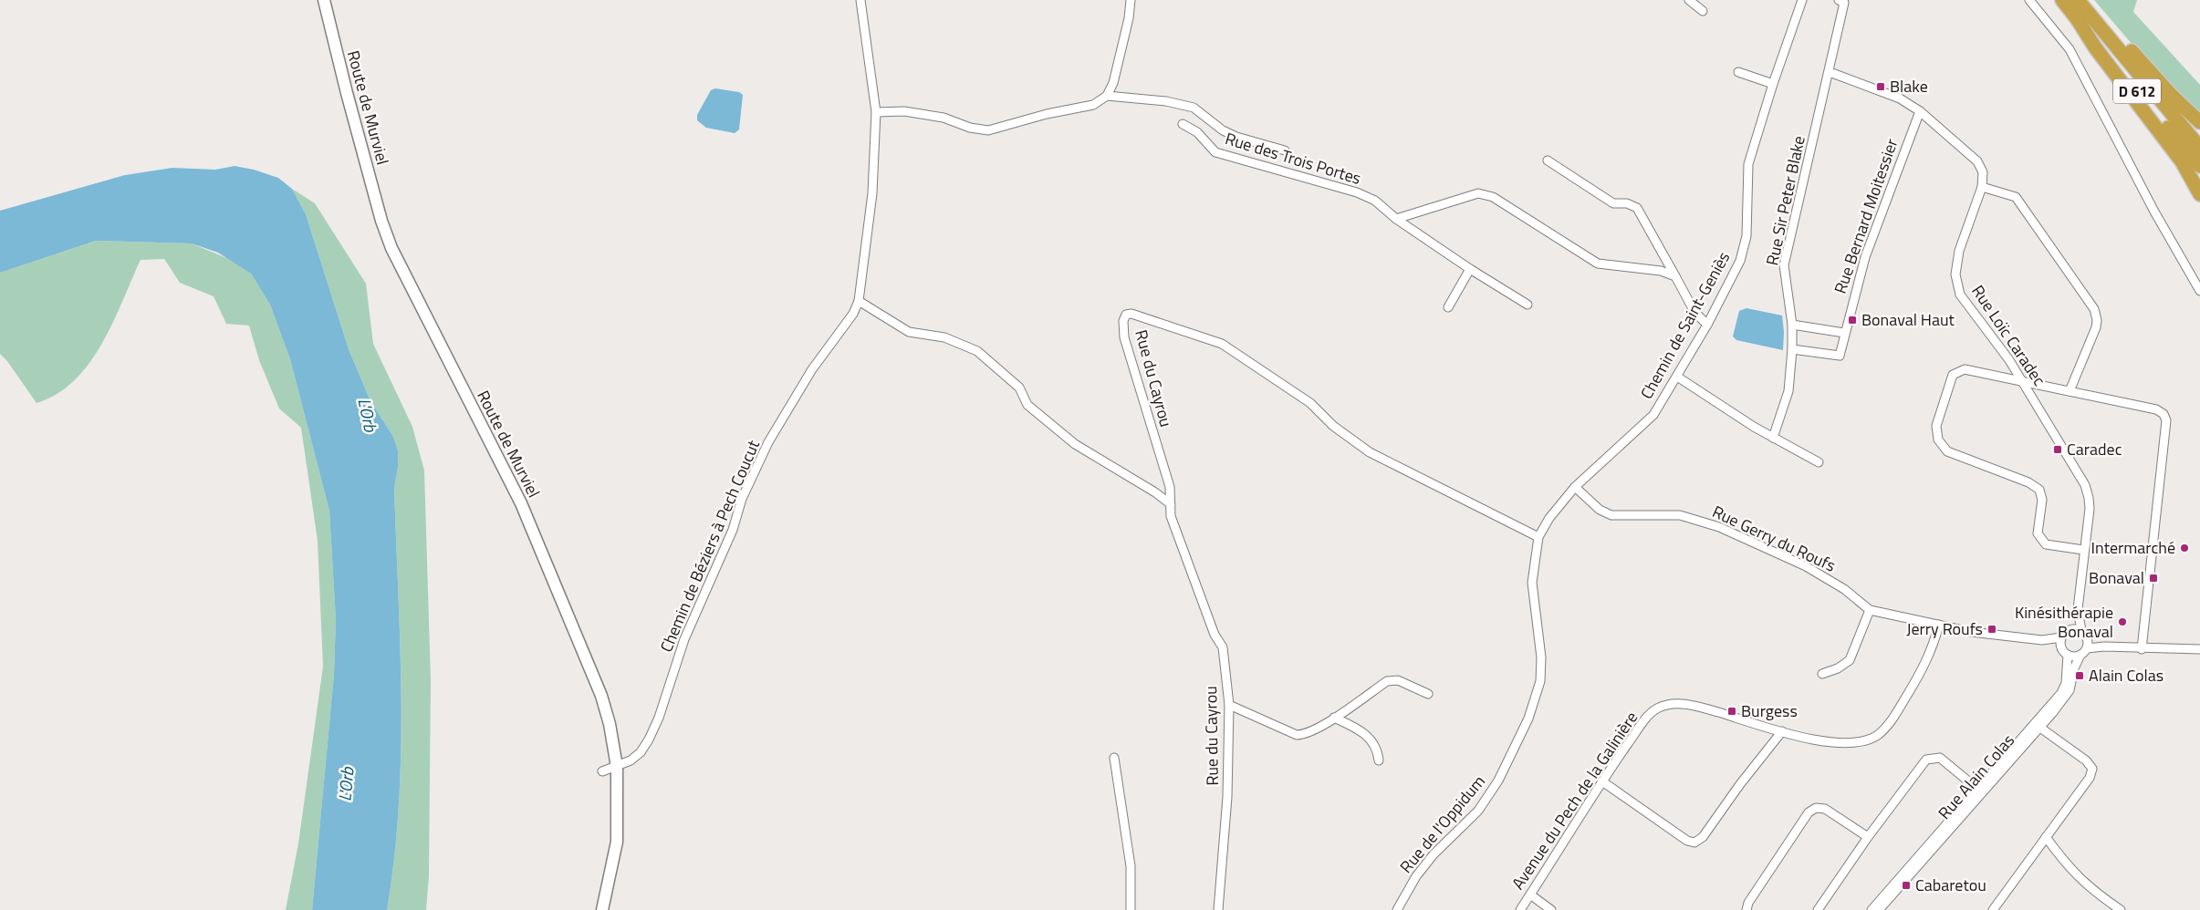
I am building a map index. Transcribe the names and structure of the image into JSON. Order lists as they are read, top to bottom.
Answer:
{
  "streets": {
    "highway": ["D 612"],
    "main road": ["Route de Murviel"],
    "street": [
      "Rue des Trois Portes",
      "Rue Sir Peter Blake",
      "Rue Bernard Moitessier",
      "Chemin de Saint-Geniès",
      "Rue Loïc Caradec",
      "Rue du Cayrou",
      "Rue Gerry du Roufs",
      "Chemin de Béziers à Pech Coucut",
      "Rue Alain Colas",
      "Avenue du Pech de la Galinière",
      "Rue de l'Oppidum"
    ]
  },
  "crossings": [
    ["Route de Murviel", "Chemin de Béziers à Pech Coucut"],
    ["Rue Sir Peter Blake", "Rue Bernard Moitessier"],
    ["Rue Sir Peter Blake", "Rue Loïc Caradec"],
    ["Rue Bernard Moitessier", "Rue Loïc Caradec"],
    ["Chemin de Saint-Geniès", "Rue du Cayrou"],
    ["Chemin de Saint-Geniès", "Rue Gerry du Roufs"],
    ["Chemin de Saint-Geniès", "Rue de l'Oppidum"],
    ["Rue Loïc Caradec", "Rue Gerry du Roufs"],
    ["Rue Loïc Caradec", "Rue Alain Colas"],
    ["Rue Gerry du Roufs", "Rue Alain Colas"],
    ["Rue Gerry du Roufs", "Avenue du Pech de la Galinière"]
  ],
  "water": ["L'Orb"],
  "places": {
    "transit": [
      "Blake",
      "Bonaval Haut",
      "Caradec",
      "Bonaval",
      "Jerry Roufs",
      "Alain Colas",
      "Burgess",
      "Cabaretou"
    ],
    "other": ["Intermarché", "Kinésithérapie Bonaval"]
  }
}
